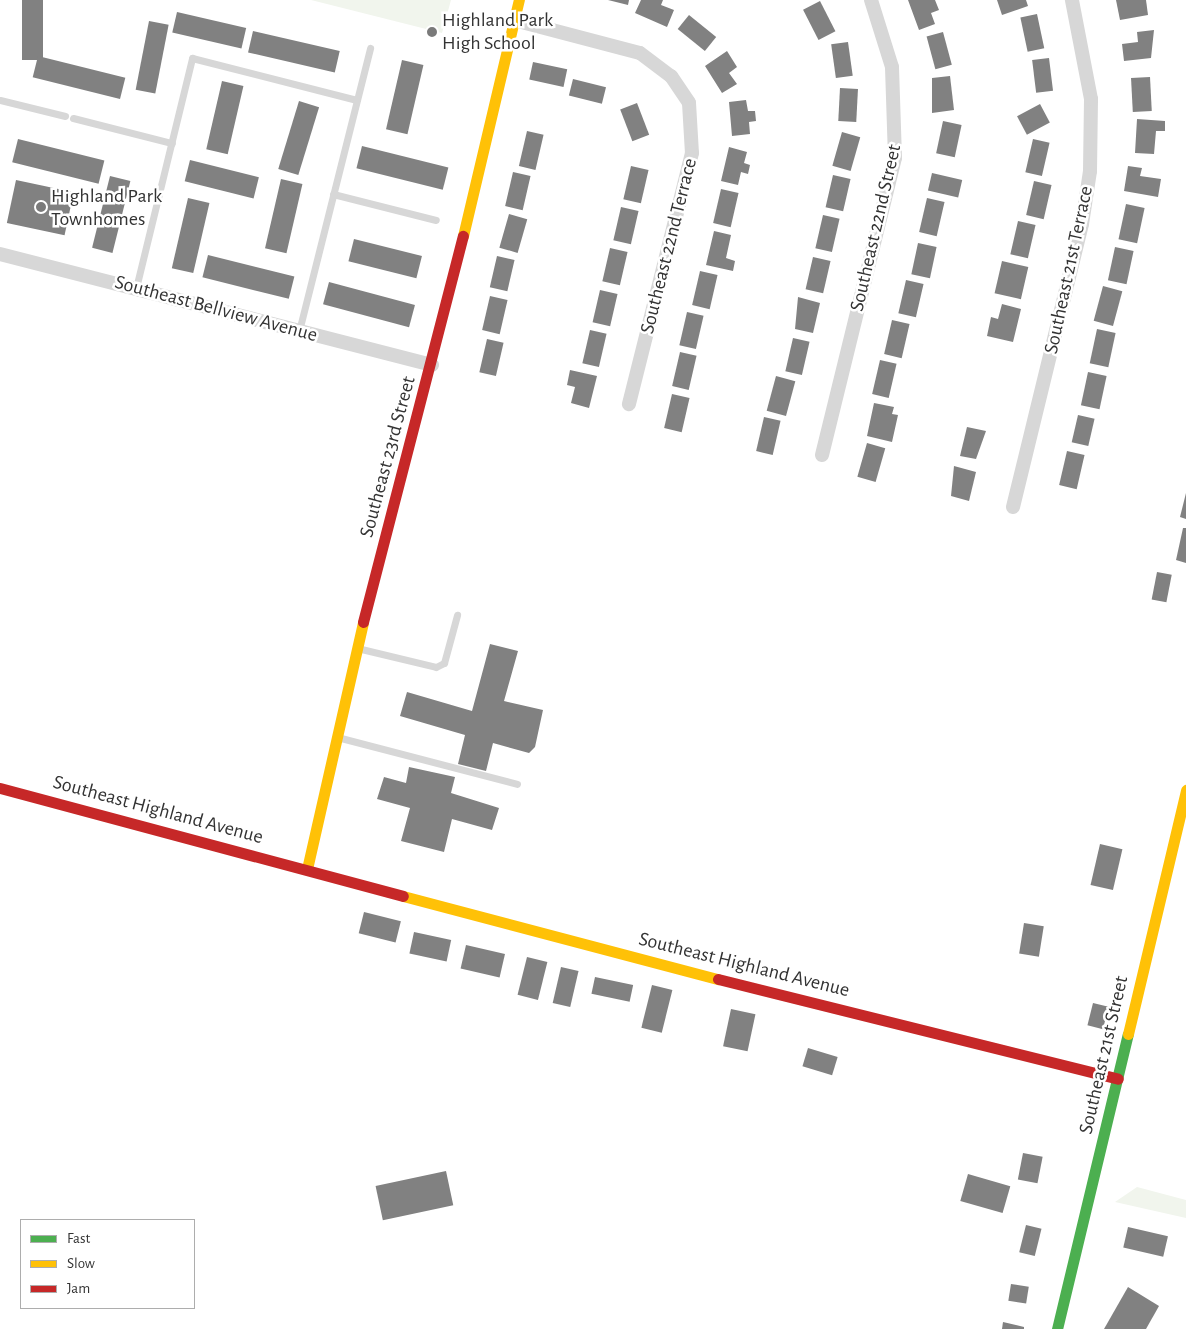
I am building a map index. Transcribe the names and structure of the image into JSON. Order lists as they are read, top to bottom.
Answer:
{
  "streets": {
    "street": [
      "Southeast 22nd Street",
      "Southeast 22nd Terrace",
      "Southeast 21st Terrace",
      "Southeast Bellview Avenue",
      "Southeast 23rd Street",
      "Southeast Highland Avenue",
      "Southeast 21st Street"
    ]
  },
  "crossings": [
    ["Southeast 22nd Terrace", "Southeast 23rd Street"],
    ["Southeast Bellview Avenue", "Southeast 23rd Street"],
    ["Southeast 23rd Street", "Southeast Highland Avenue"],
    ["Southeast Highland Avenue", "Southeast 21st Street"]
  ],
  "places": ["Highland Park High School", "Highland Park Townhomes"],
  "legend": ["Fast", "Slow", "Jam"]
}
